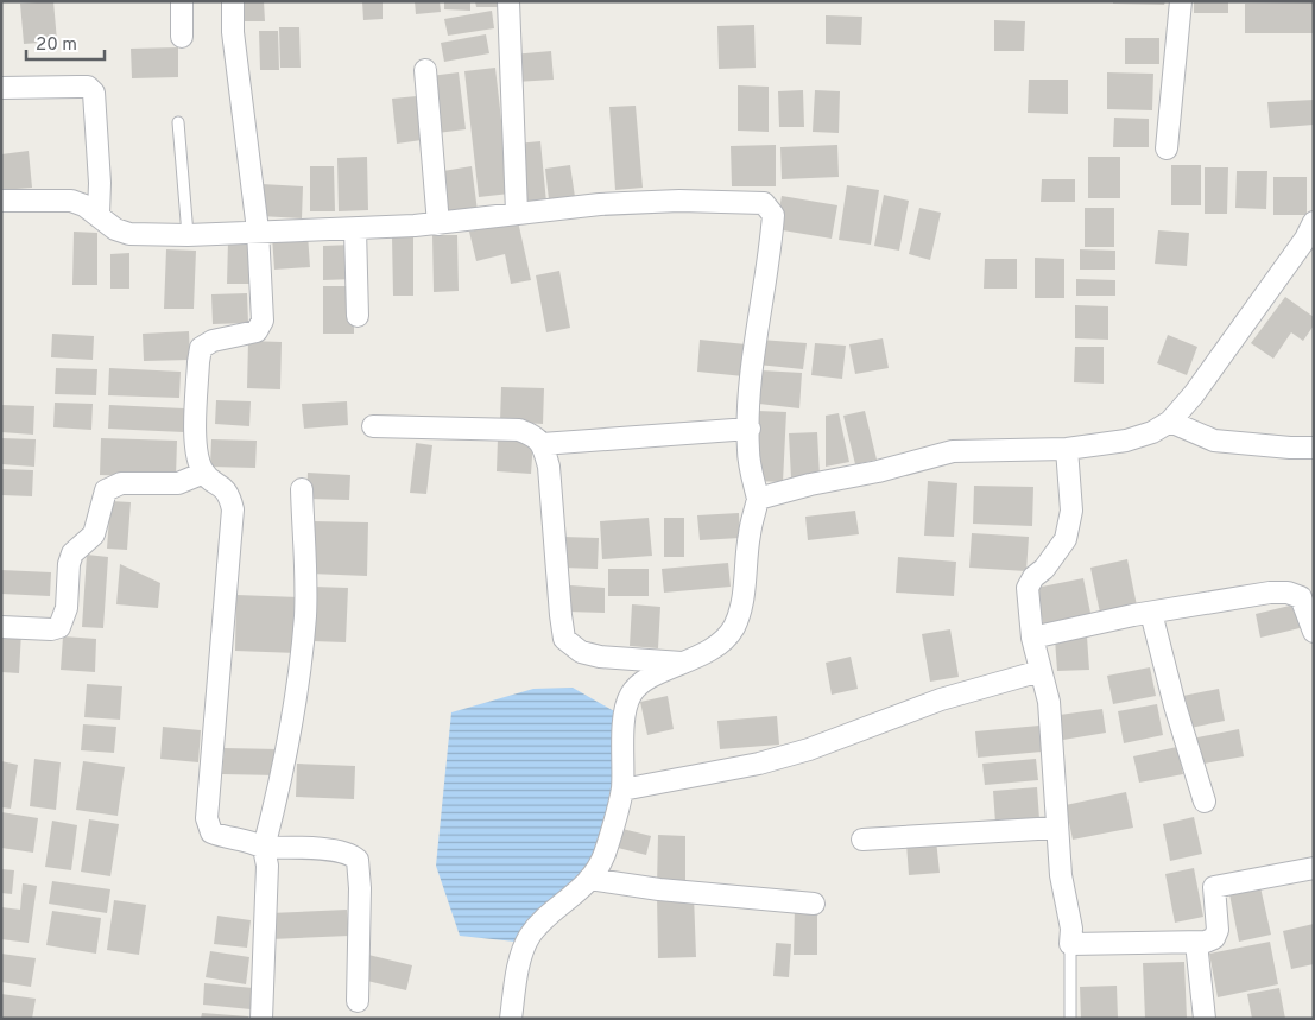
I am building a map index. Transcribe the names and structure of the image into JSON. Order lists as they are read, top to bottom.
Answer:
{
  "scale_bar": "20 m"
}
